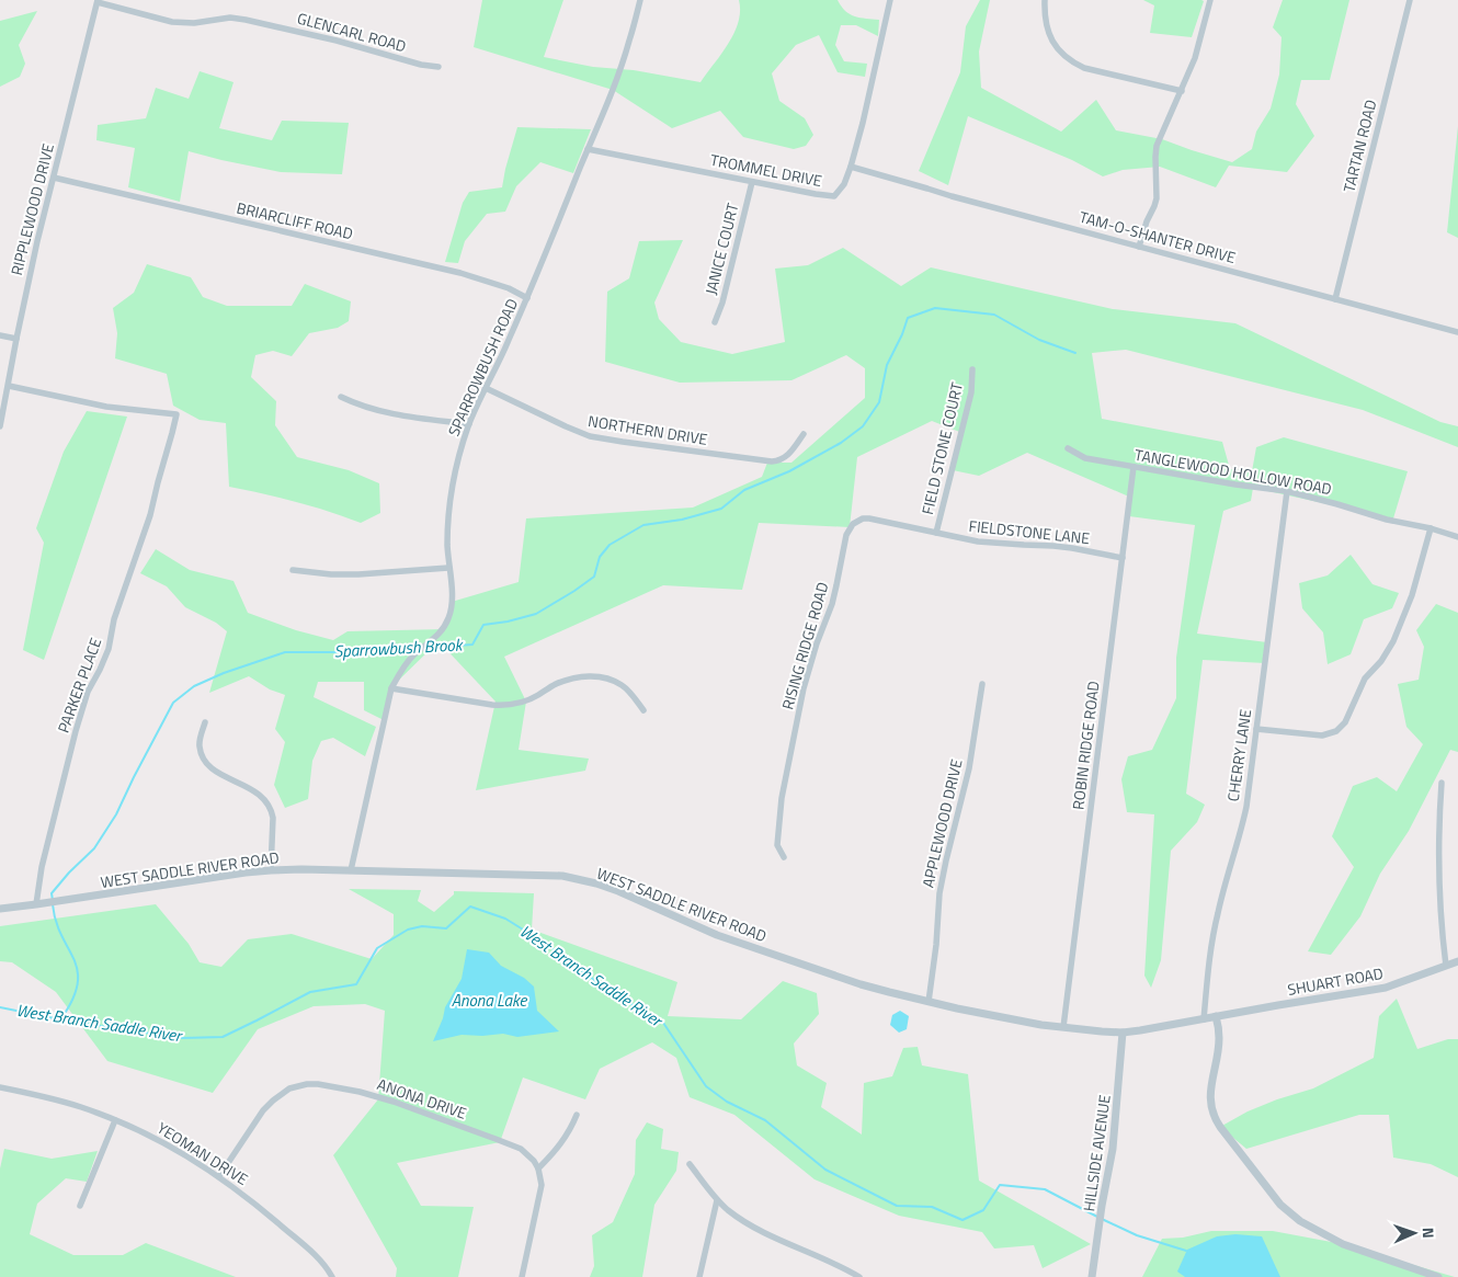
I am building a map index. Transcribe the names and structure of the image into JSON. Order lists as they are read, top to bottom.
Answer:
{
  "streets": {
    "street": [
      "GLENCARL ROAD",
      "TARTAN ROAD",
      "TROMMEL DRIVE",
      "RIPPLEWOOD DRIVE",
      "BRIARCLIFF ROAD",
      "TAM-O-SHANTER DRIVE",
      "JANICE COURT",
      "SPARROWBUSH ROAD",
      "NORTHERN DRIVE",
      "FIELD STONE COURT",
      "TANGLEWOOD HOLLOW ROAD",
      "FIELDSTONE LANE",
      "RISING RIDGE ROAD",
      "PARKER PLACE",
      "ROBIN RIDGE ROAD",
      "CHERRY LANE",
      "APPLEWOOD DRIVE",
      "WEST SADDLE RIVER ROAD",
      "SHUART ROAD",
      "ANONA DRIVE",
      "YEOMAN DRIVE",
      "HILLSIDE AVENUE"
    ]
  },
  "crossings": [
    ["GLENCARL ROAD", "RIPPLEWOOD DRIVE"],
    ["TARTAN ROAD", "TAM-O-SHANTER DRIVE"],
    ["TROMMEL DRIVE", "TAM-O-SHANTER DRIVE"],
    ["TROMMEL DRIVE", "JANICE COURT"],
    ["TROMMEL DRIVE", "SPARROWBUSH ROAD"],
    ["RIPPLEWOOD DRIVE", "BRIARCLIFF ROAD"],
    ["RIPPLEWOOD DRIVE", "PARKER PLACE"],
    ["BRIARCLIFF ROAD", "SPARROWBUSH ROAD"],
    ["SPARROWBUSH ROAD", "NORTHERN DRIVE"],
    ["SPARROWBUSH ROAD", "WEST SADDLE RIVER ROAD"],
    ["FIELD STONE COURT", "FIELDSTONE LANE"],
    ["TANGLEWOOD HOLLOW ROAD", "ROBIN RIDGE ROAD"],
    ["TANGLEWOOD HOLLOW ROAD", "CHERRY LANE"],
    ["FIELDSTONE LANE", "RISING RIDGE ROAD"],
    ["FIELDSTONE LANE", "ROBIN RIDGE ROAD"],
    ["PARKER PLACE", "WEST SADDLE RIVER ROAD"],
    ["ROBIN RIDGE ROAD", "WEST SADDLE RIVER ROAD"],
    ["CHERRY LANE", "WEST SADDLE RIVER ROAD"],
    ["APPLEWOOD DRIVE", "WEST SADDLE RIVER ROAD"],
    ["WEST SADDLE RIVER ROAD", "SHUART ROAD"],
    ["WEST SADDLE RIVER ROAD", "HILLSIDE AVENUE"],
    ["ANONA DRIVE", "YEOMAN DRIVE"]
  ],
  "water": ["Sparrowbush Brook", "West Branch Saddle River", "Anona Lake"],
  "north": "right"
}
